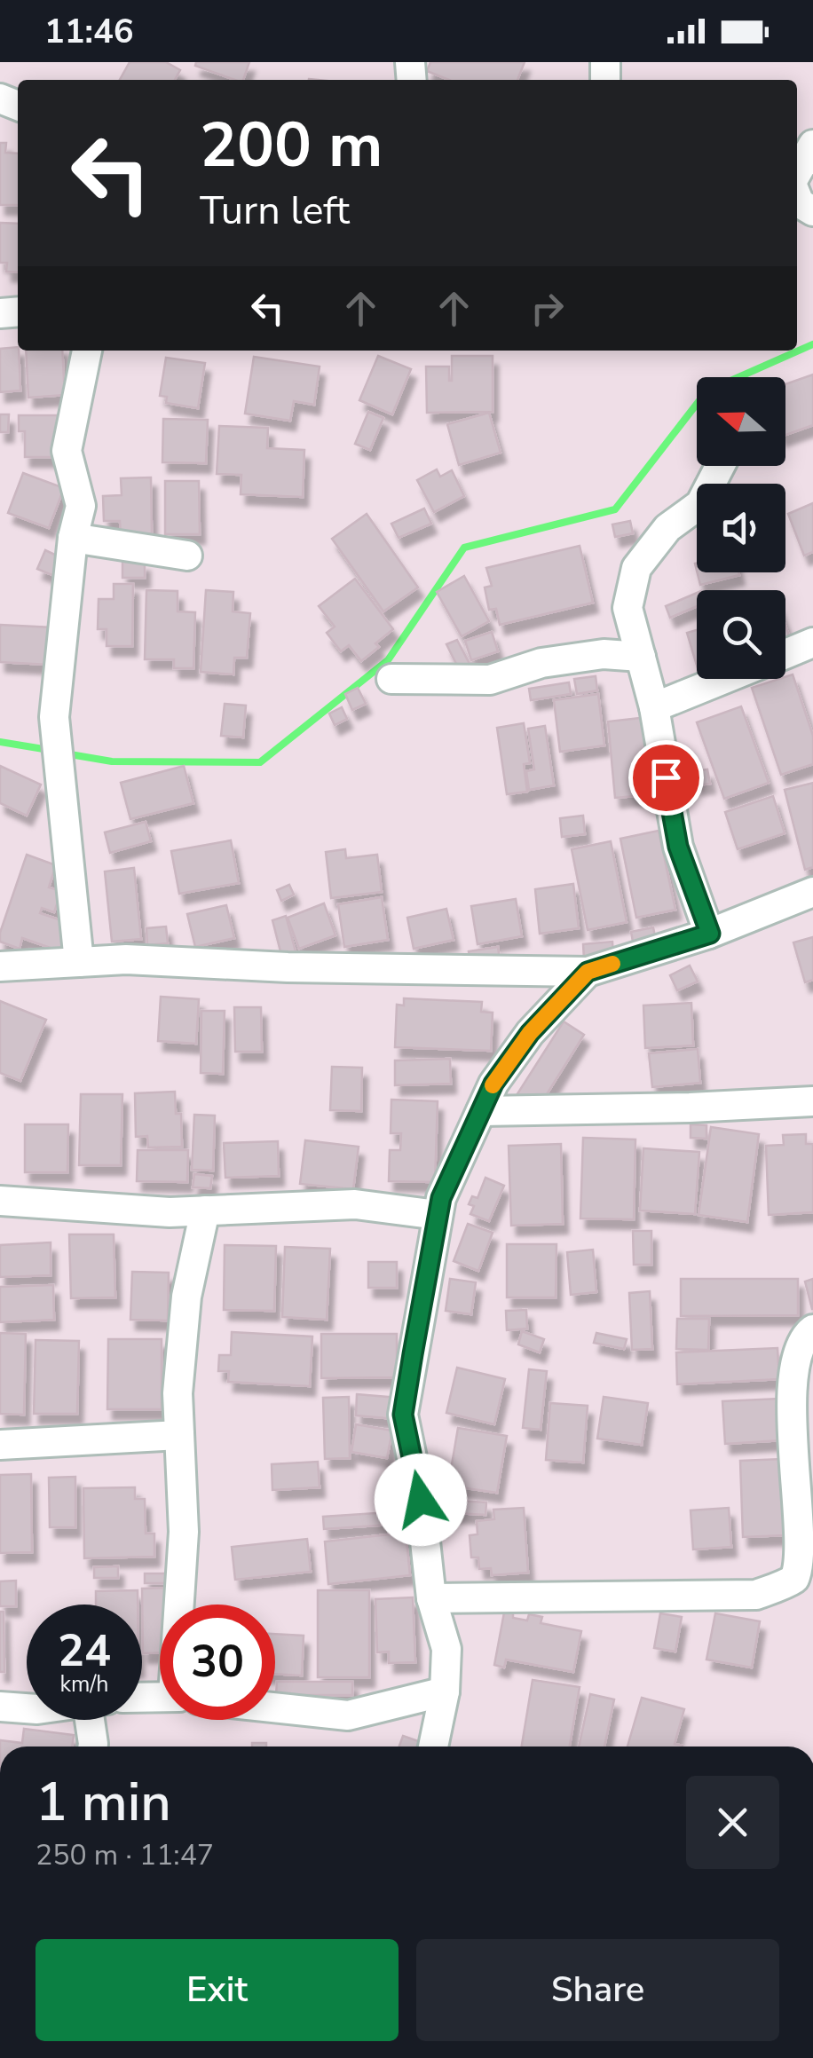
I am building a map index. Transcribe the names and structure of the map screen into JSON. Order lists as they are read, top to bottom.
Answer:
{
  "north": "left",
  "page": {
    "status": "11:46",
    "turn": ["200 m", "Turn left"],
    "speed": "24 km/h",
    "limit": "30",
    "heading": ["1 min", "250 m · 11:47"],
    "buttons": ["Exit", "Share"]
  }
}
